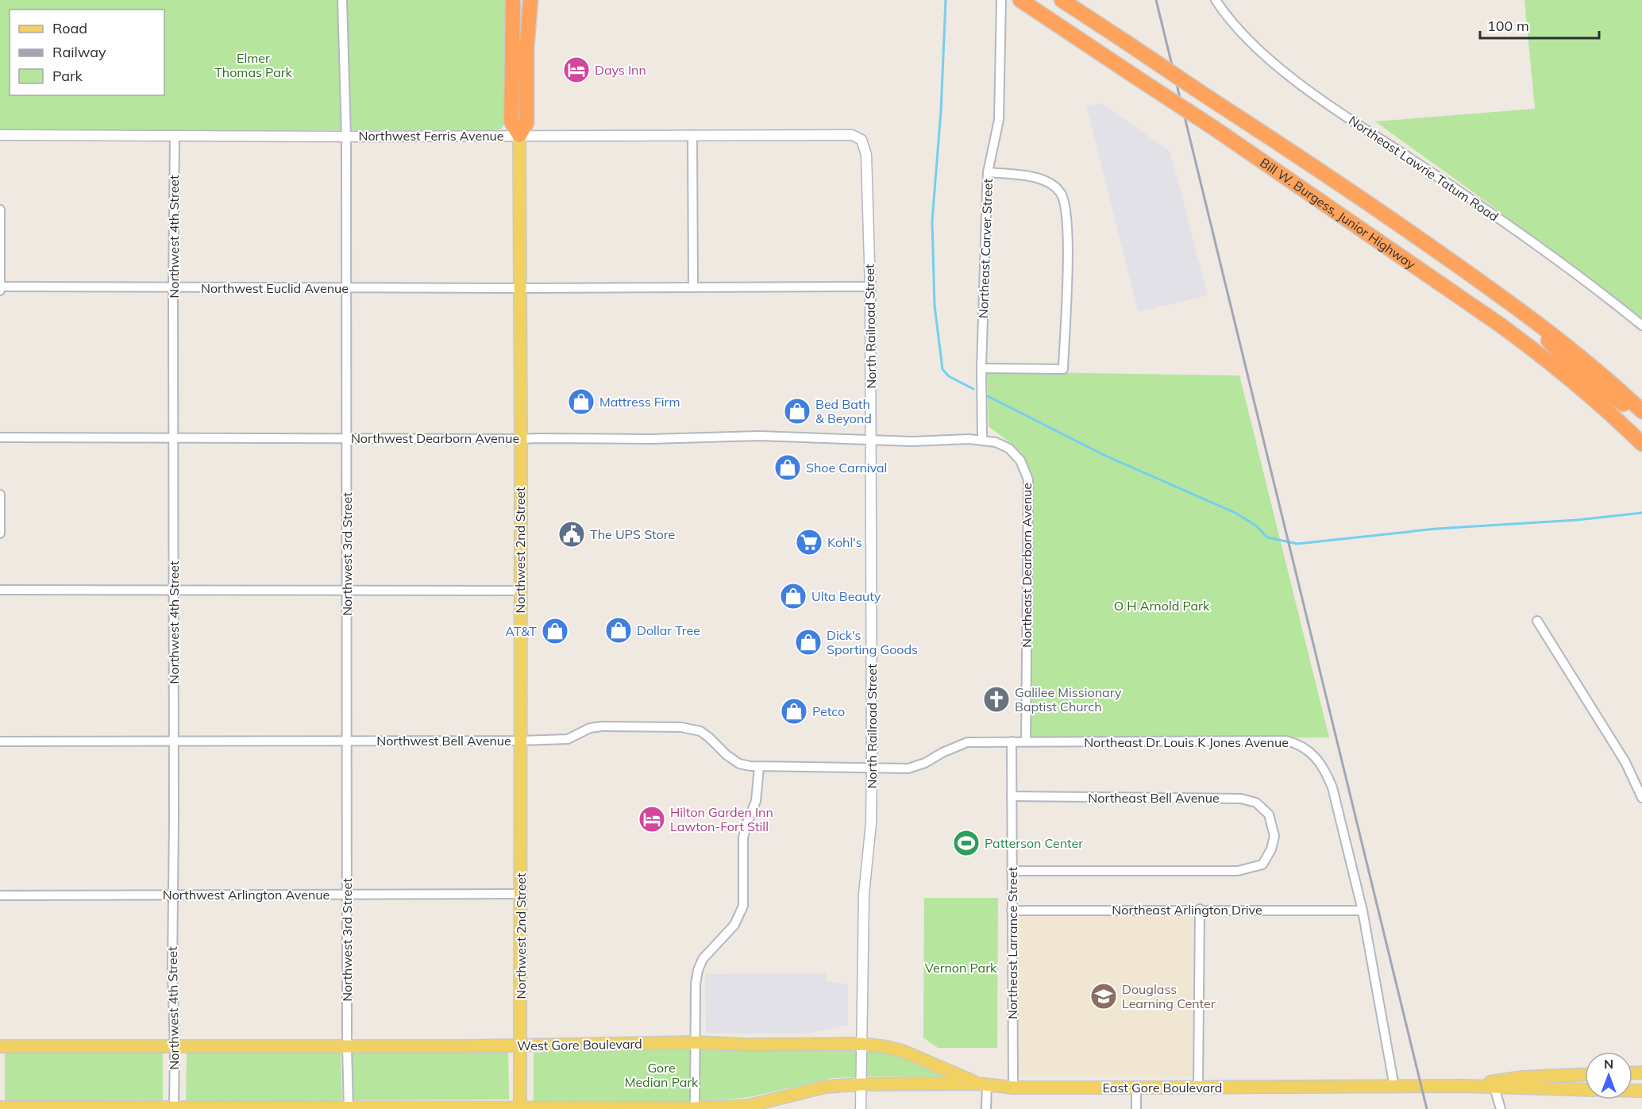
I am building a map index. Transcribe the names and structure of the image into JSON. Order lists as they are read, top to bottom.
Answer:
{
  "streets": {
    "highway": ["Bill W. Burgess, Junior Highway"],
    "main road": ["Northwest 2nd Street", "West Gore Boulevard", "East Gore Boulevard"],
    "street": [
      "Northwest Ferris Avenue",
      "Northeast Lawrie Tatum Road",
      "Northwest 4th Street",
      "Northeast Carver Street",
      "Northwest Euclid Avenue",
      "North Railroad Street",
      "Northwest Dearborn Avenue",
      "Northwest 3rd Street",
      "Northeast Dearborn Avenue",
      "Northwest Bell Avenue",
      "Northeast Dr Louis K Jones Avenue",
      "Northeast Bell Avenue",
      "Northwest Arlington Avenue",
      "Northeast Arlington Drive",
      "Northeast Larrance Street"
    ]
  },
  "crossings": [
    ["Northwest Ferris Avenue", "Northwest 4th Street"],
    ["Northwest Ferris Avenue", "North Railroad Street"],
    ["Northwest Ferris Avenue", "Northwest 2nd Street"],
    ["Northwest Ferris Avenue", "Northwest 3rd Street"],
    ["Northwest 4th Street", "Northwest Euclid Avenue"],
    ["Northwest 4th Street", "Northwest Dearborn Avenue"],
    ["Northwest 4th Street", "Northwest Bell Avenue"],
    ["Northwest 4th Street", "Northwest Arlington Avenue"],
    ["Northwest 4th Street", "West Gore Boulevard"],
    ["Northeast Carver Street", "Northeast Dearborn Avenue"],
    ["Northwest Euclid Avenue", "North Railroad Street"],
    ["Northwest Euclid Avenue", "Northwest 2nd Street"],
    ["Northwest Euclid Avenue", "Northwest 3rd Street"],
    ["North Railroad Street", "Northwest Dearborn Avenue"],
    ["North Railroad Street", "Northeast Dearborn Avenue"],
    ["North Railroad Street", "Northwest Bell Avenue"],
    ["North Railroad Street", "West Gore Boulevard"],
    ["North Railroad Street", "East Gore Boulevard"],
    ["Northwest Dearborn Avenue", "Northwest 2nd Street"],
    ["Northwest Dearborn Avenue", "Northwest 3rd Street"],
    ["Northwest Dearborn Avenue", "Northeast Dearborn Avenue"],
    ["Northwest 2nd Street", "Northwest Bell Avenue"],
    ["Northwest 2nd Street", "Northwest Arlington Avenue"],
    ["Northwest 2nd Street", "West Gore Boulevard"],
    ["Northwest 3rd Street", "Northwest Bell Avenue"],
    ["Northwest 3rd Street", "Northwest Arlington Avenue"],
    ["Northwest 3rd Street", "West Gore Boulevard"],
    ["Northeast Dearborn Avenue", "Northeast Dr Louis K Jones Avenue"],
    ["Northeast Dr Louis K Jones Avenue", "Northeast Arlington Drive"],
    ["Northeast Dr Louis K Jones Avenue", "East Gore Boulevard"],
    ["Northeast Bell Avenue", "Northeast Larrance Street"],
    ["Northeast Arlington Drive", "Northeast Larrance Street"],
    ["Northeast Larrance Street", "East Gore Boulevard"],
    ["West Gore Boulevard", "East Gore Boulevard"]
  ],
  "parks": [
    "Elmer Thomas Park",
    "O H Arnold Park",
    "Vernon Park",
    "Gore Median Park"
  ],
  "places": {
    "hotel": ["Days Inn", "Hilton Garden Inn Lawton-Fort Still"],
    "shop": [
      "Mattress Firm",
      "Bed Bath & Beyond",
      "Shoe Carnival",
      "Ulta Beauty",
      "Dollar Tree",
      "AT&T",
      "Dick's Sporting Goods",
      "Petco"
    ],
    "public building": ["The UPS Store"],
    "supermarket": ["Kohl's"],
    "church": ["Galilee Missionary Baptist Church"],
    "sports": ["Patterson Center"],
    "school or university": ["Douglass Learning Center"]
  },
  "legend": ["Road", "Railway", "Park"],
  "scale_bar": "100 m",
  "north": "top"
}
